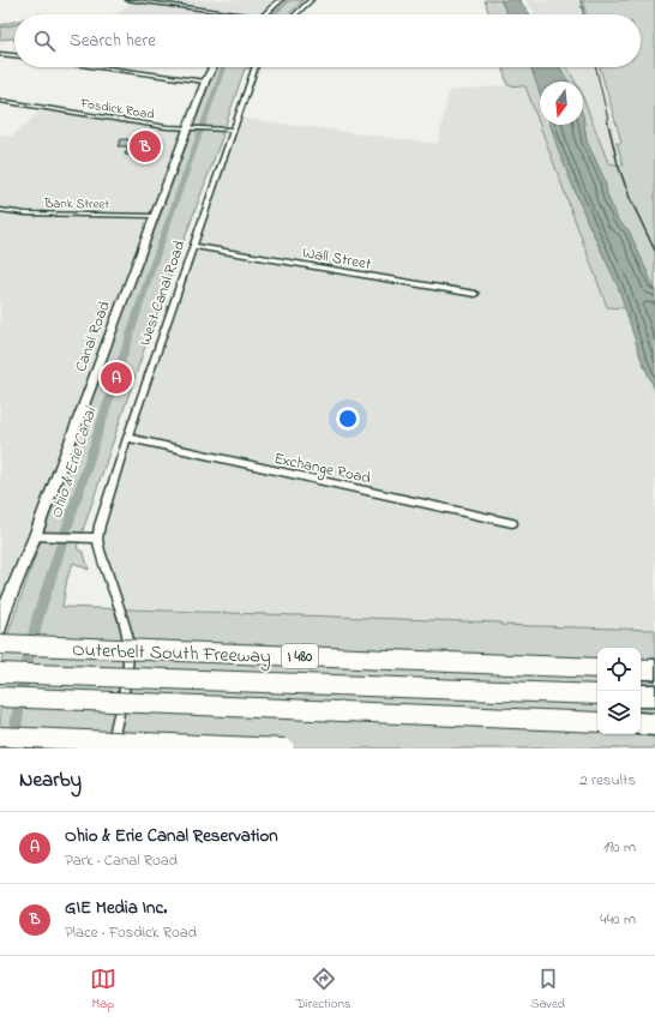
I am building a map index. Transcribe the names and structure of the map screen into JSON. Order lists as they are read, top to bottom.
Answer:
{
  "streets": {
    "highway": ["Outerbelt South Freeway", "I 480"],
    "main road": ["Canal Road"],
    "street": [
      "Fosdick Road",
      "Bank Street",
      "Wall Street",
      "West Canal Road",
      "Exchange Road"
    ]
  },
  "crossings": [
    ["Fosdick Road", "West Canal Road"],
    ["Fosdick Road", "Canal Road"],
    ["Bank Street", "Canal Road"],
    ["Wall Street", "West Canal Road"],
    ["West Canal Road", "Exchange Road"]
  ],
  "water": ["Ohio & Erie Canal"],
  "north": "bottom",
  "page": {
    "search": "Search here",
    "pins": ["B", "A"],
    "heading": ["Nearby", "2 results"],
    "list": [
      {
        "mark": "A",
        "name": "Ohio & Erie Canal Reservation",
        "note": "Park · Canal Road",
        "value": "190 m"
      },
      {
        "mark": "B",
        "name": "GIE Media Inc.",
        "note": "Place · Fosdick Road",
        "value": "440 m"
      }
    ],
    "nav": ["Map", "Directions", "Saved"]
  }
}
